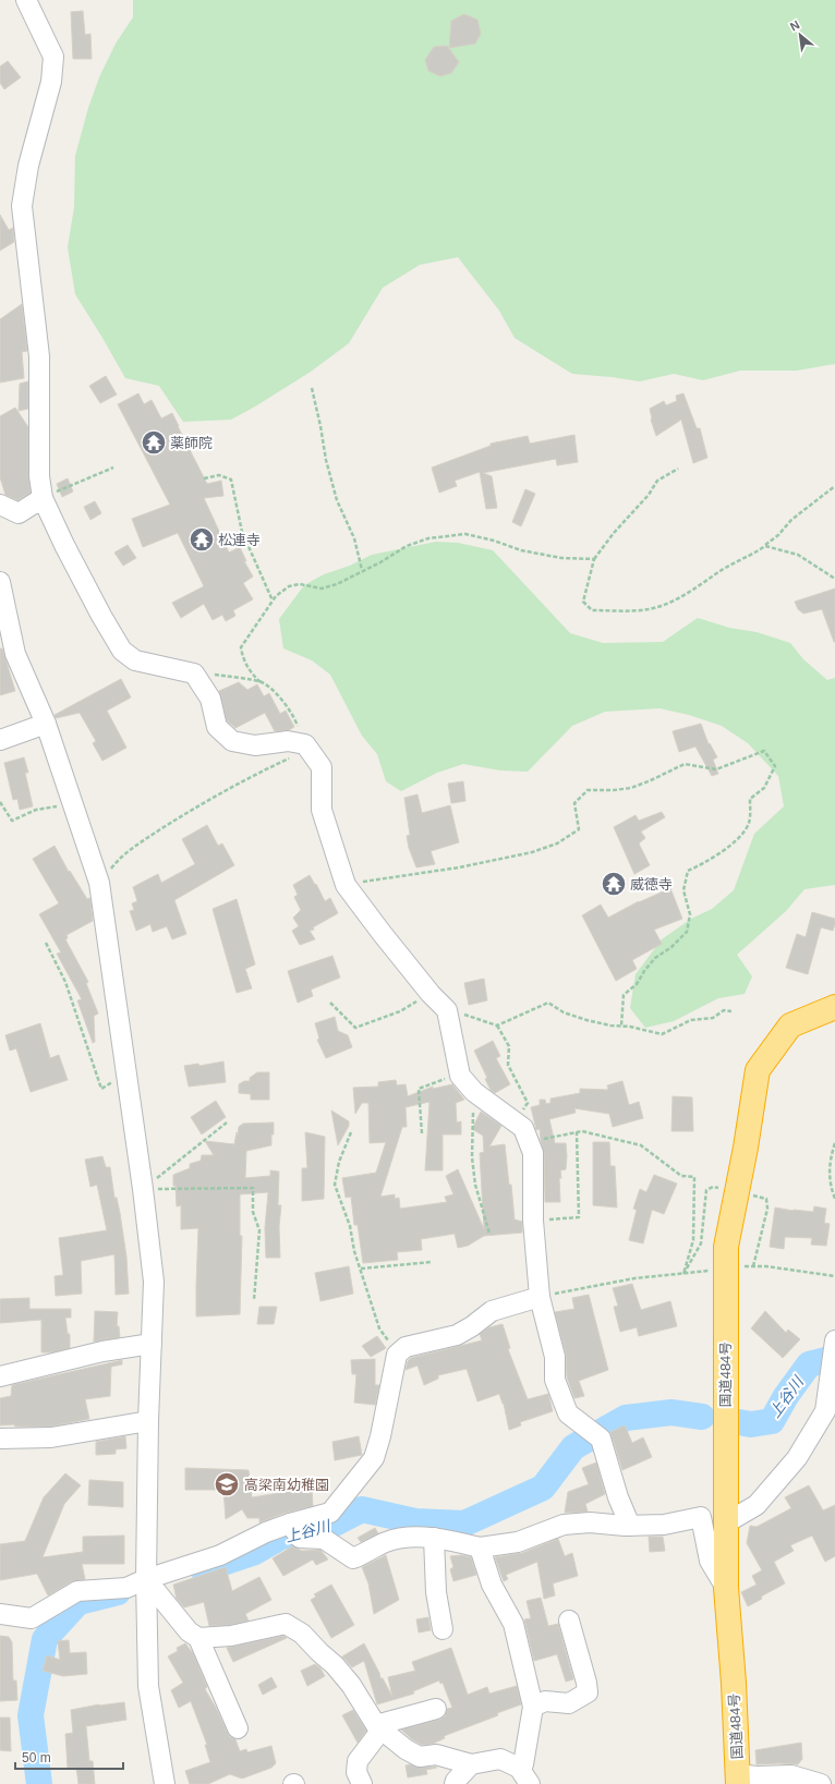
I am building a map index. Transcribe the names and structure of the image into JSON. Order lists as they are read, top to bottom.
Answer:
{
  "streets": {
    "highway": ["国道484号"]
  },
  "water": ["上谷川"],
  "places": {
    "temple": ["薬師院", "松連寺", "威徳寺"],
    "school or university": ["高梁南幼稚園"]
  },
  "scale_bar": "50 m",
  "north": "top left"
}
